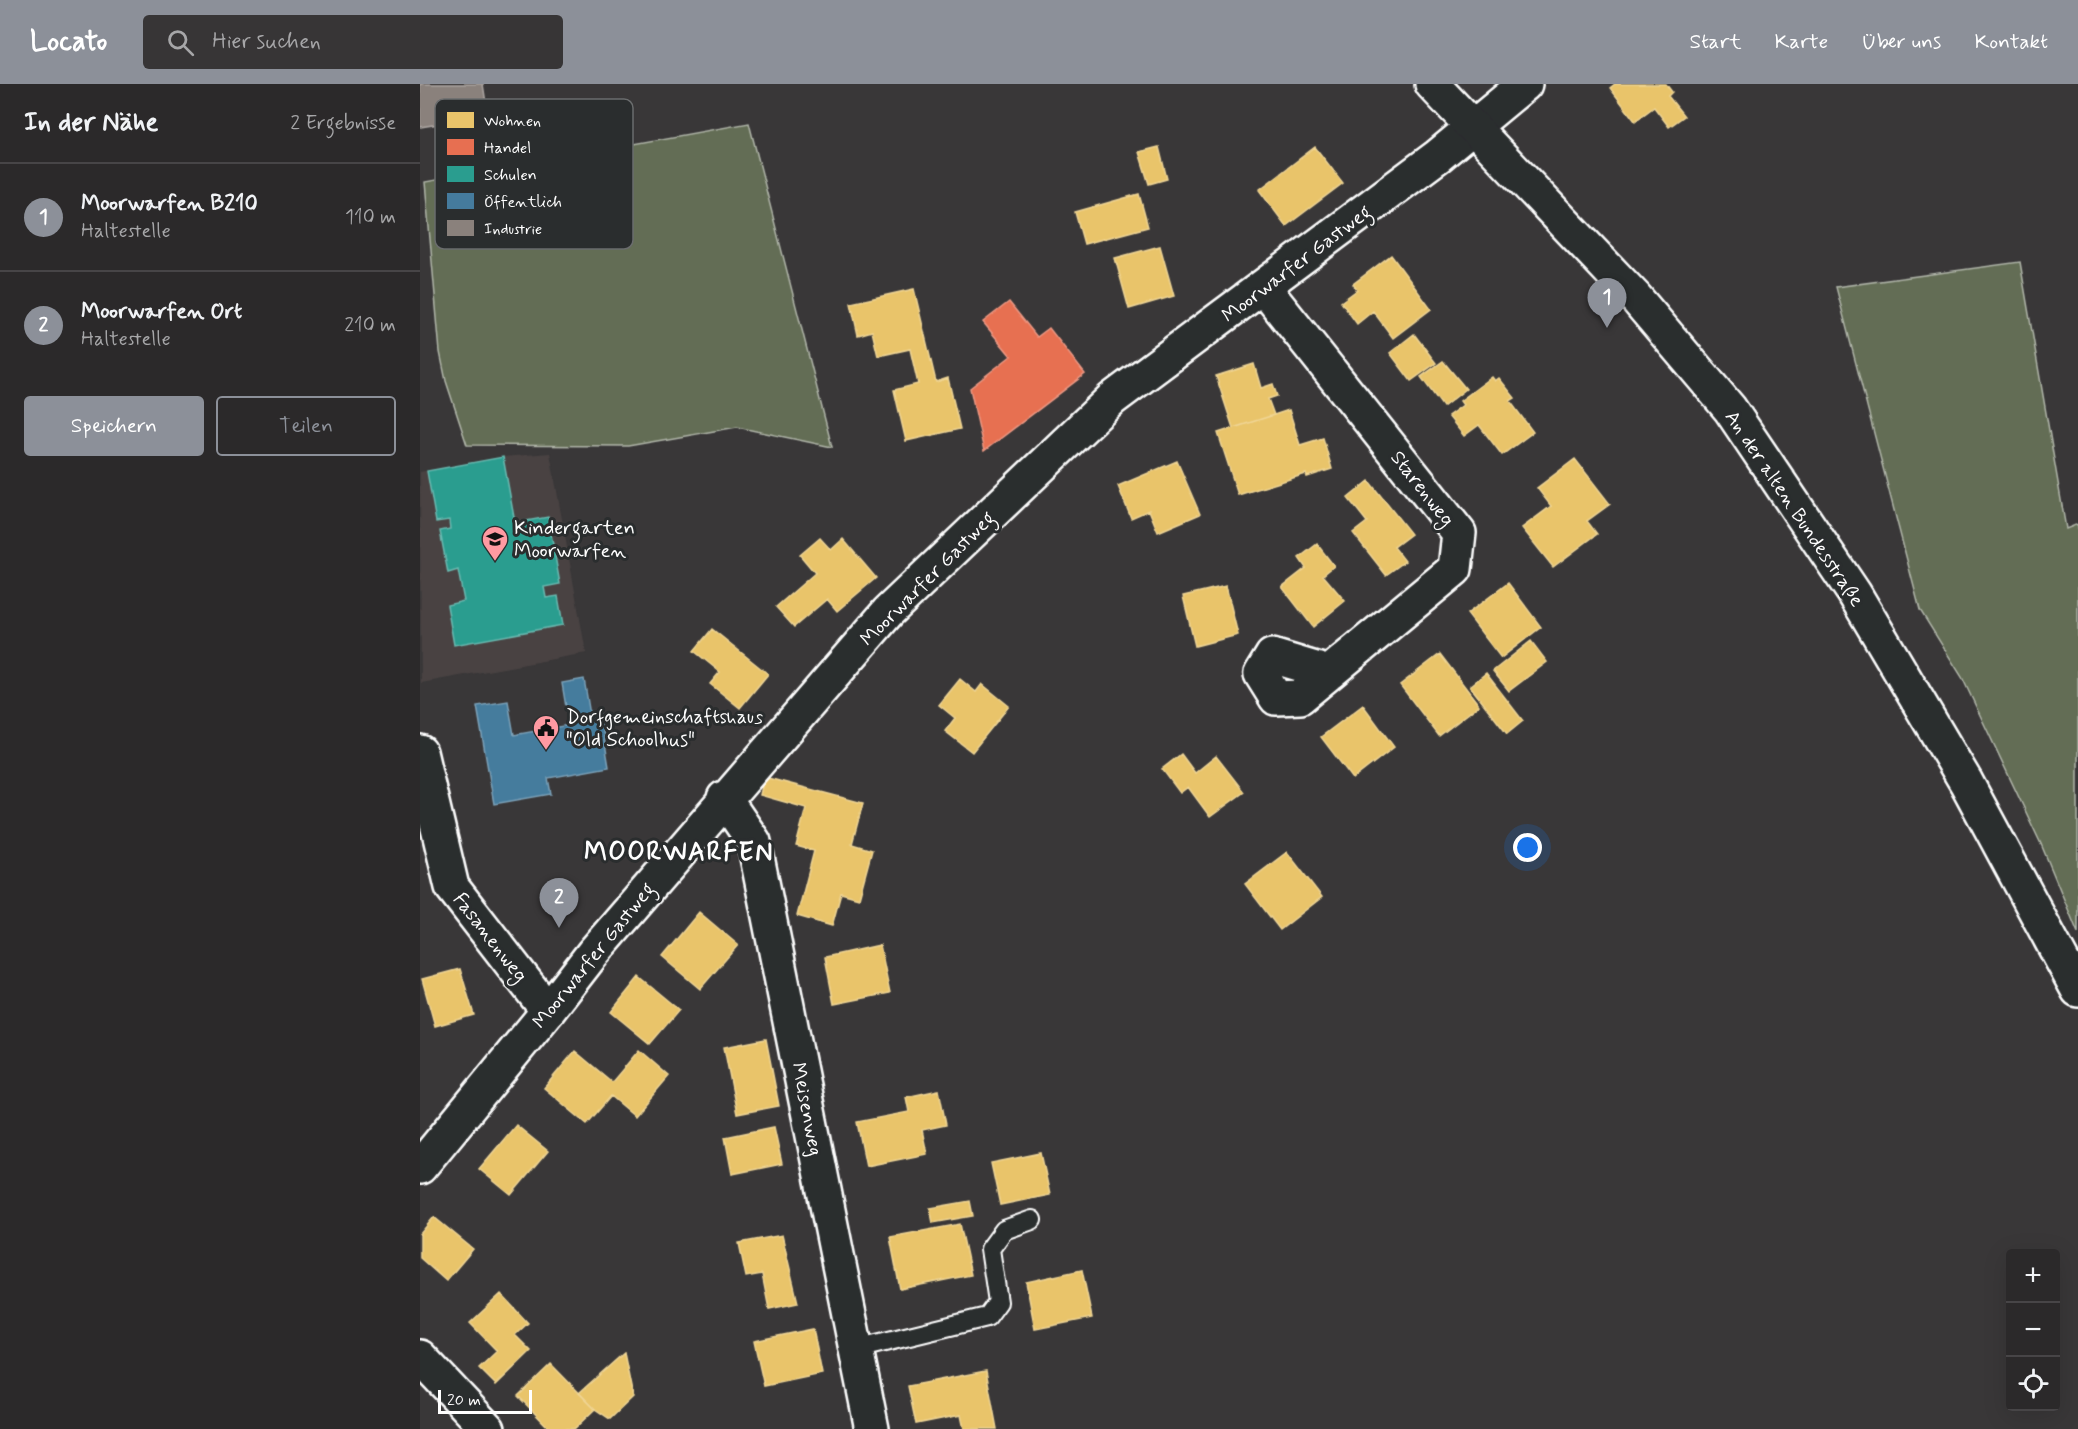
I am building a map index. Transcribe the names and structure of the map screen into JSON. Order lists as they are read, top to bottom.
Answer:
{
  "streets": {
    "street": [
      "Moorwarfer Gastweg",
      "Starenweg",
      "An der alten Bundesstraße",
      "Fasanenweg",
      "Meisenweg"
    ]
  },
  "crossings": [
    ["Moorwarfer Gastweg", "Starenweg"],
    ["Moorwarfer Gastweg", "An der alten Bundesstraße"],
    ["Moorwarfer Gastweg", "Fasanenweg"],
    ["Moorwarfer Gastweg", "Meisenweg"]
  ],
  "districts": ["MOORWARFEN"],
  "places": {
    "school or university": ["Kindergarten Moorwarfen"],
    "public building": ["Dorfgemeinschaftshaus \"Old Schoolhus\""]
  },
  "legend": [
    "Wohnen",
    "Handel",
    "Schulen",
    "Öffentlich",
    "Industrie"
  ],
  "scale_bar": "20 m",
  "page": {
    "header": "Locato",
    "search": "Hier suchen",
    "nav": [
      "Start",
      "Karte",
      "Über uns",
      "Kontakt"
    ],
    "heading": ["In der Nähe", "2 Ergebnisse"],
    "list": [
      {
        "mark": "1",
        "name": "Moorwarfen B210",
        "note": "Haltestelle",
        "value": "110 m"
      },
      {
        "mark": "2",
        "name": "Moorwarfen Ort",
        "note": "Haltestelle",
        "value": "210 m"
      }
    ],
    "pins": ["1", "2"],
    "buttons": ["Speichern", "Teilen"],
    "map_buttons": ["+", "−"],
    "scale": "20 m"
  }
}
